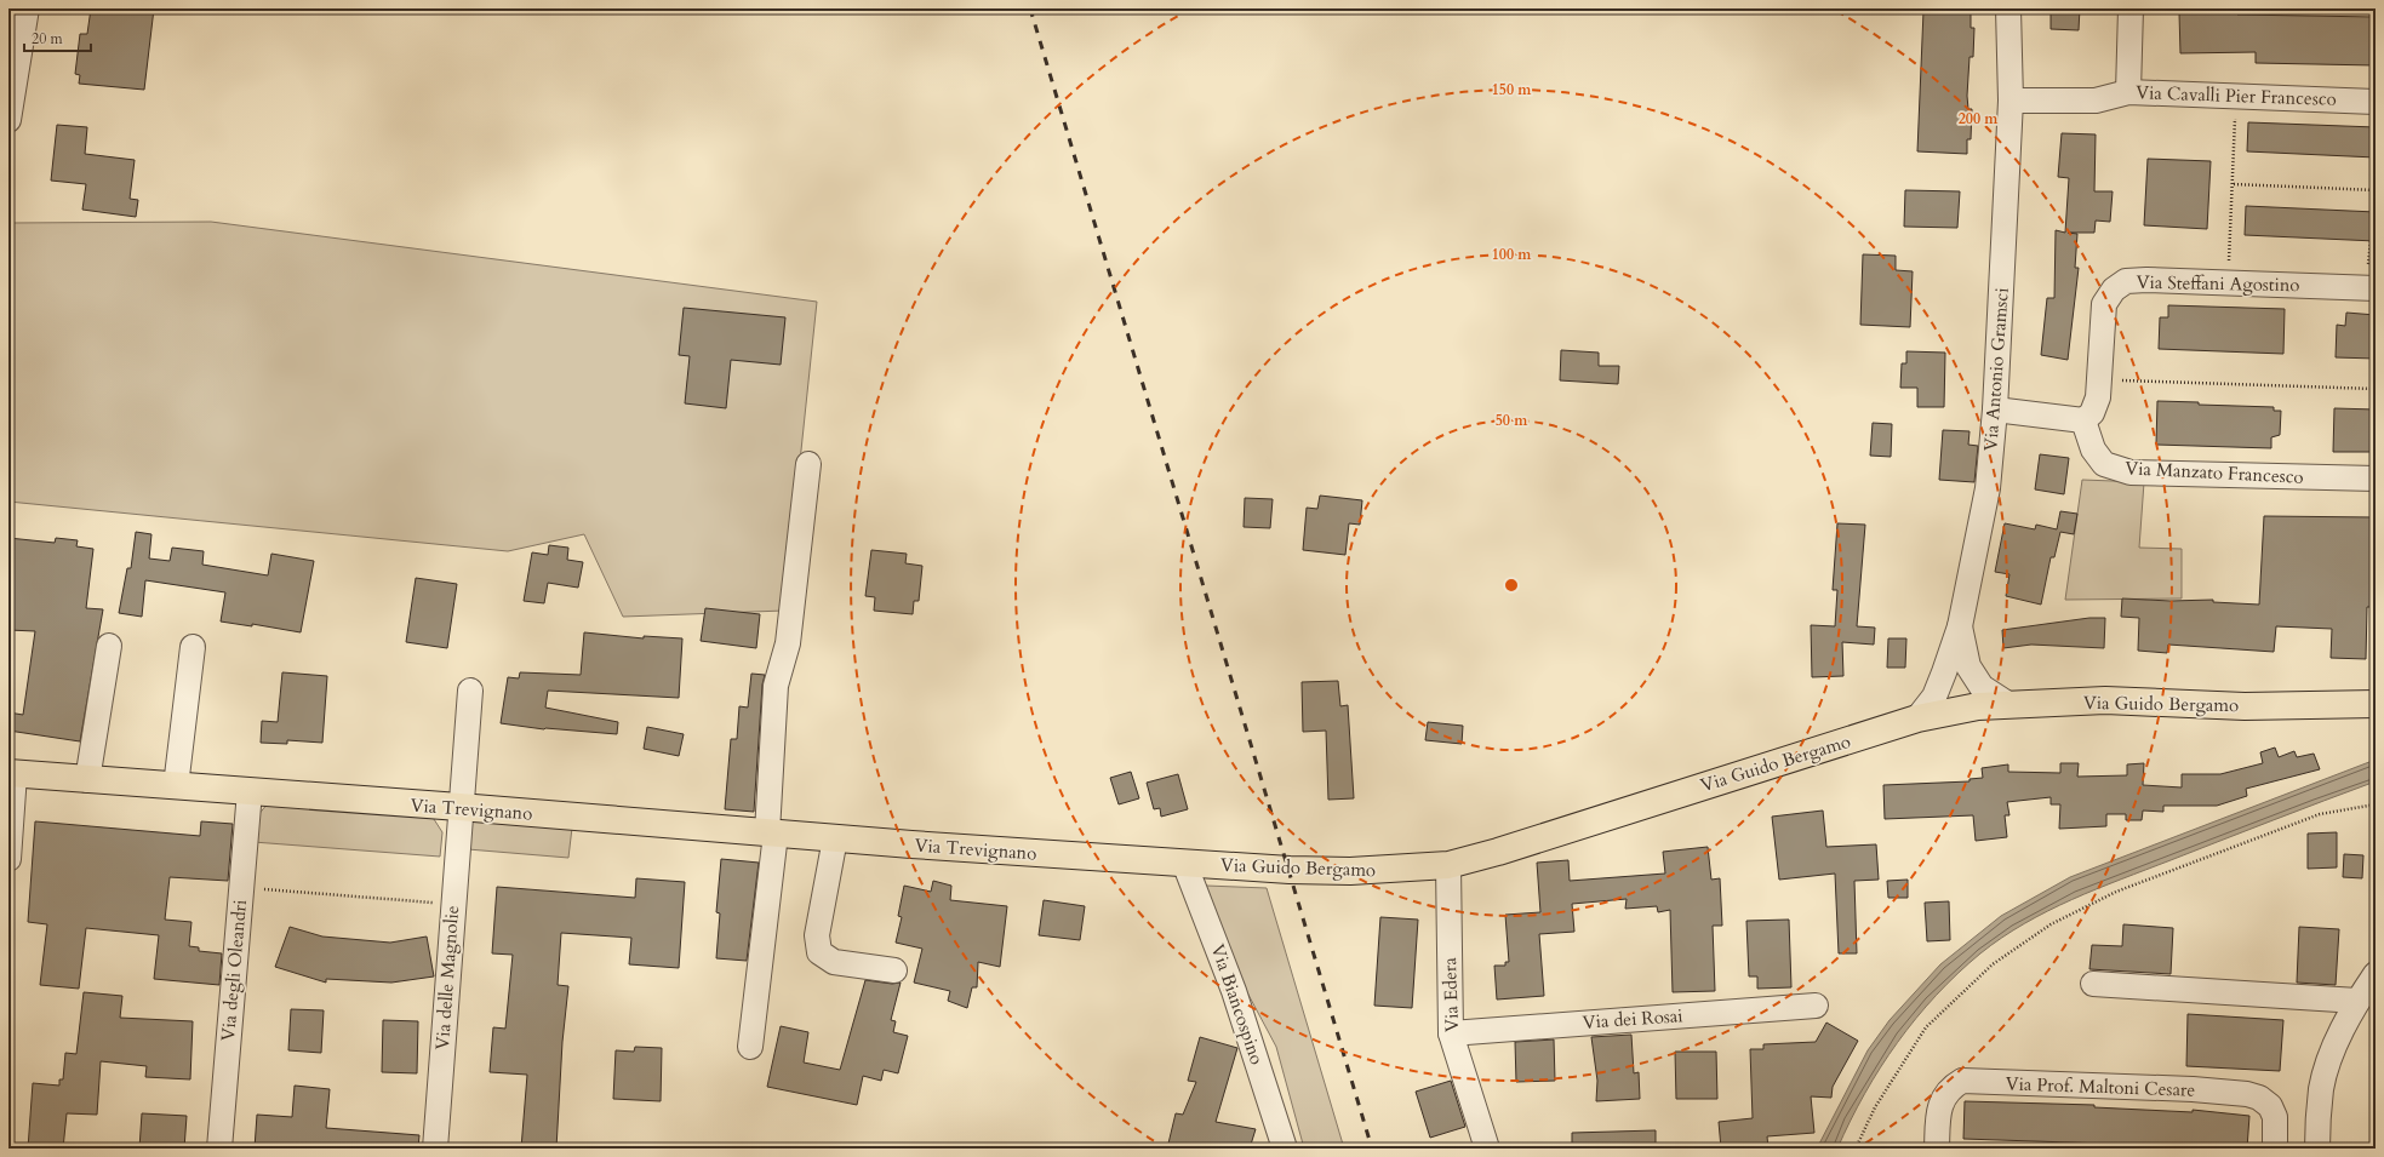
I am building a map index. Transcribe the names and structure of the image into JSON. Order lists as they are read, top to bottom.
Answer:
{
  "streets": {
    "main road": ["Via Guido Bergamo", "Via Trevignano"],
    "street": [
      "Via Cavalli Pier Francesco",
      "Via Steffani Agostino",
      "Via Antonio Gramsci",
      "Via Manzato Francesco",
      "Via degli Oleandri",
      "Via delle Magnolie",
      "Via Edera",
      "Via Biancospino",
      "Via dei Rosai",
      "Via Prof. Maltoni Cesare"
    ]
  },
  "crossings": [
    ["Via Cavalli Pier Francesco", "Via Antonio Gramsci"],
    ["Via Steffani Agostino", "Via Manzato Francesco"],
    ["Via Antonio Gramsci", "Via Guido Bergamo"],
    ["Via Guido Bergamo", "Via Trevignano"],
    ["Via Guido Bergamo", "Via Edera"],
    ["Via Guido Bergamo", "Via Biancospino"],
    ["Via Trevignano", "Via degli Oleandri"],
    ["Via Trevignano", "Via delle Magnolie"],
    ["Via Trevignano", "Via Biancospino"],
    ["Via Edera", "Via dei Rosai"]
  ],
  "scale_bar": "20 m",
  "rings": [
    "150 m",
    "200 m",
    "100 m",
    "50 m"
  ]
}
